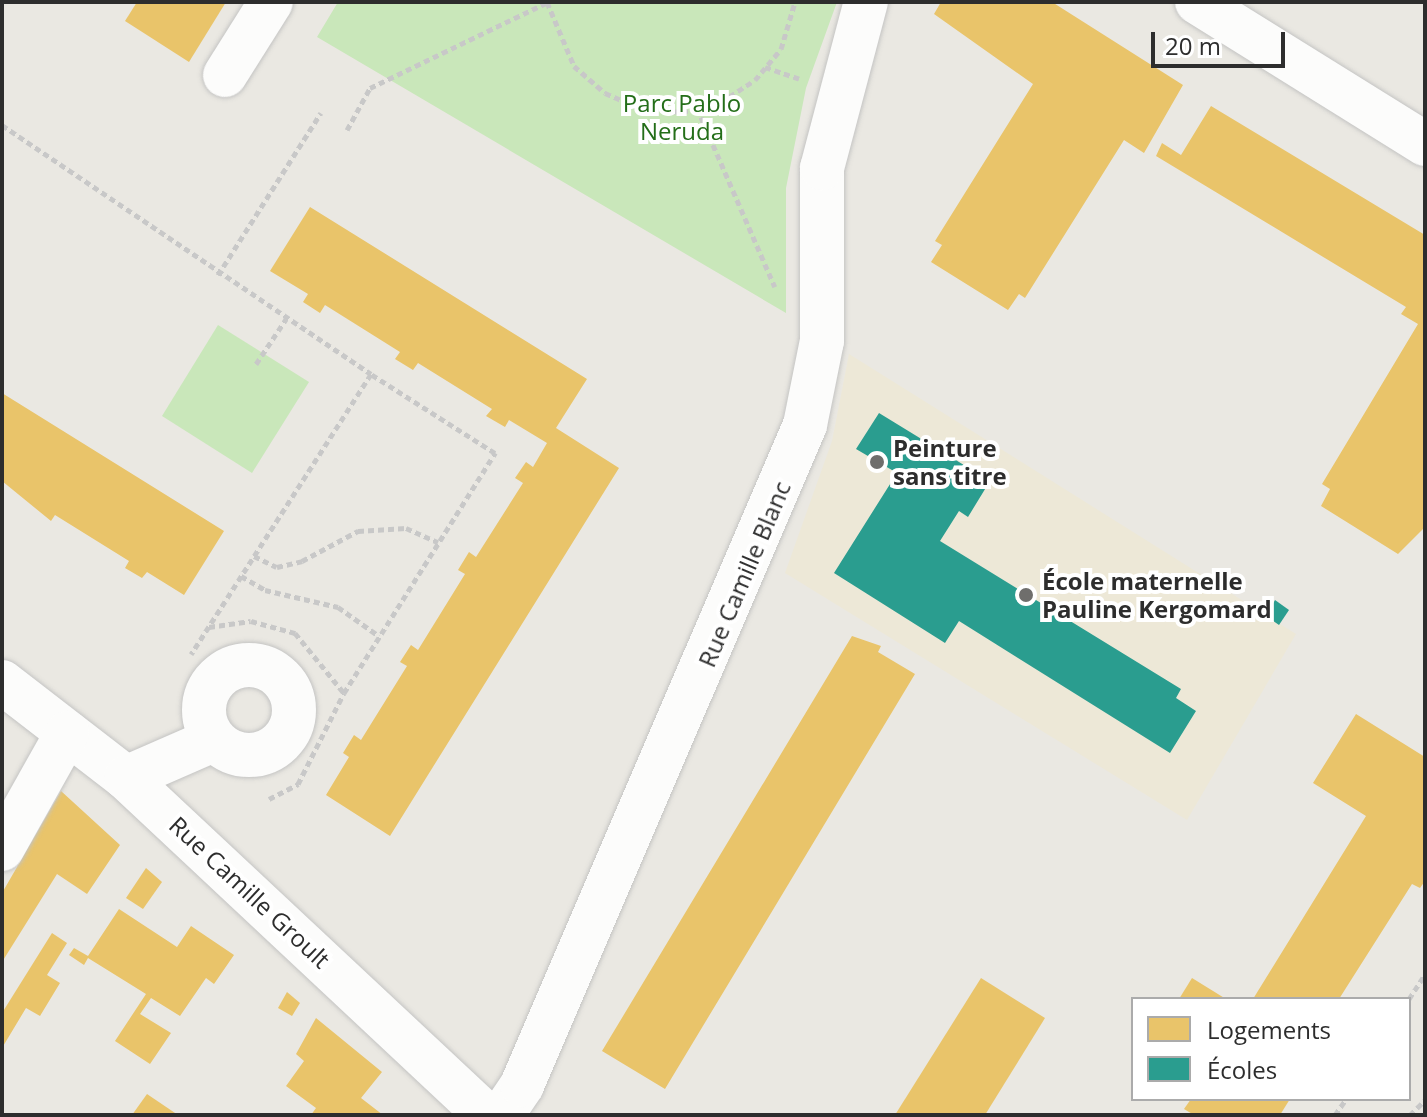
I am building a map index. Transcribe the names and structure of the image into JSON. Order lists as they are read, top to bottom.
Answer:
{
  "streets": {
    "street": ["Rue Camille Blanc", "Rue Camille Groult"]
  },
  "parks": ["Parc Pablo Neruda"],
  "places": ["Peinture sans titre", "École maternelle Pauline Kergomard"],
  "legend": ["Logements", "Écoles"],
  "scale_bar": "20 m"
}
